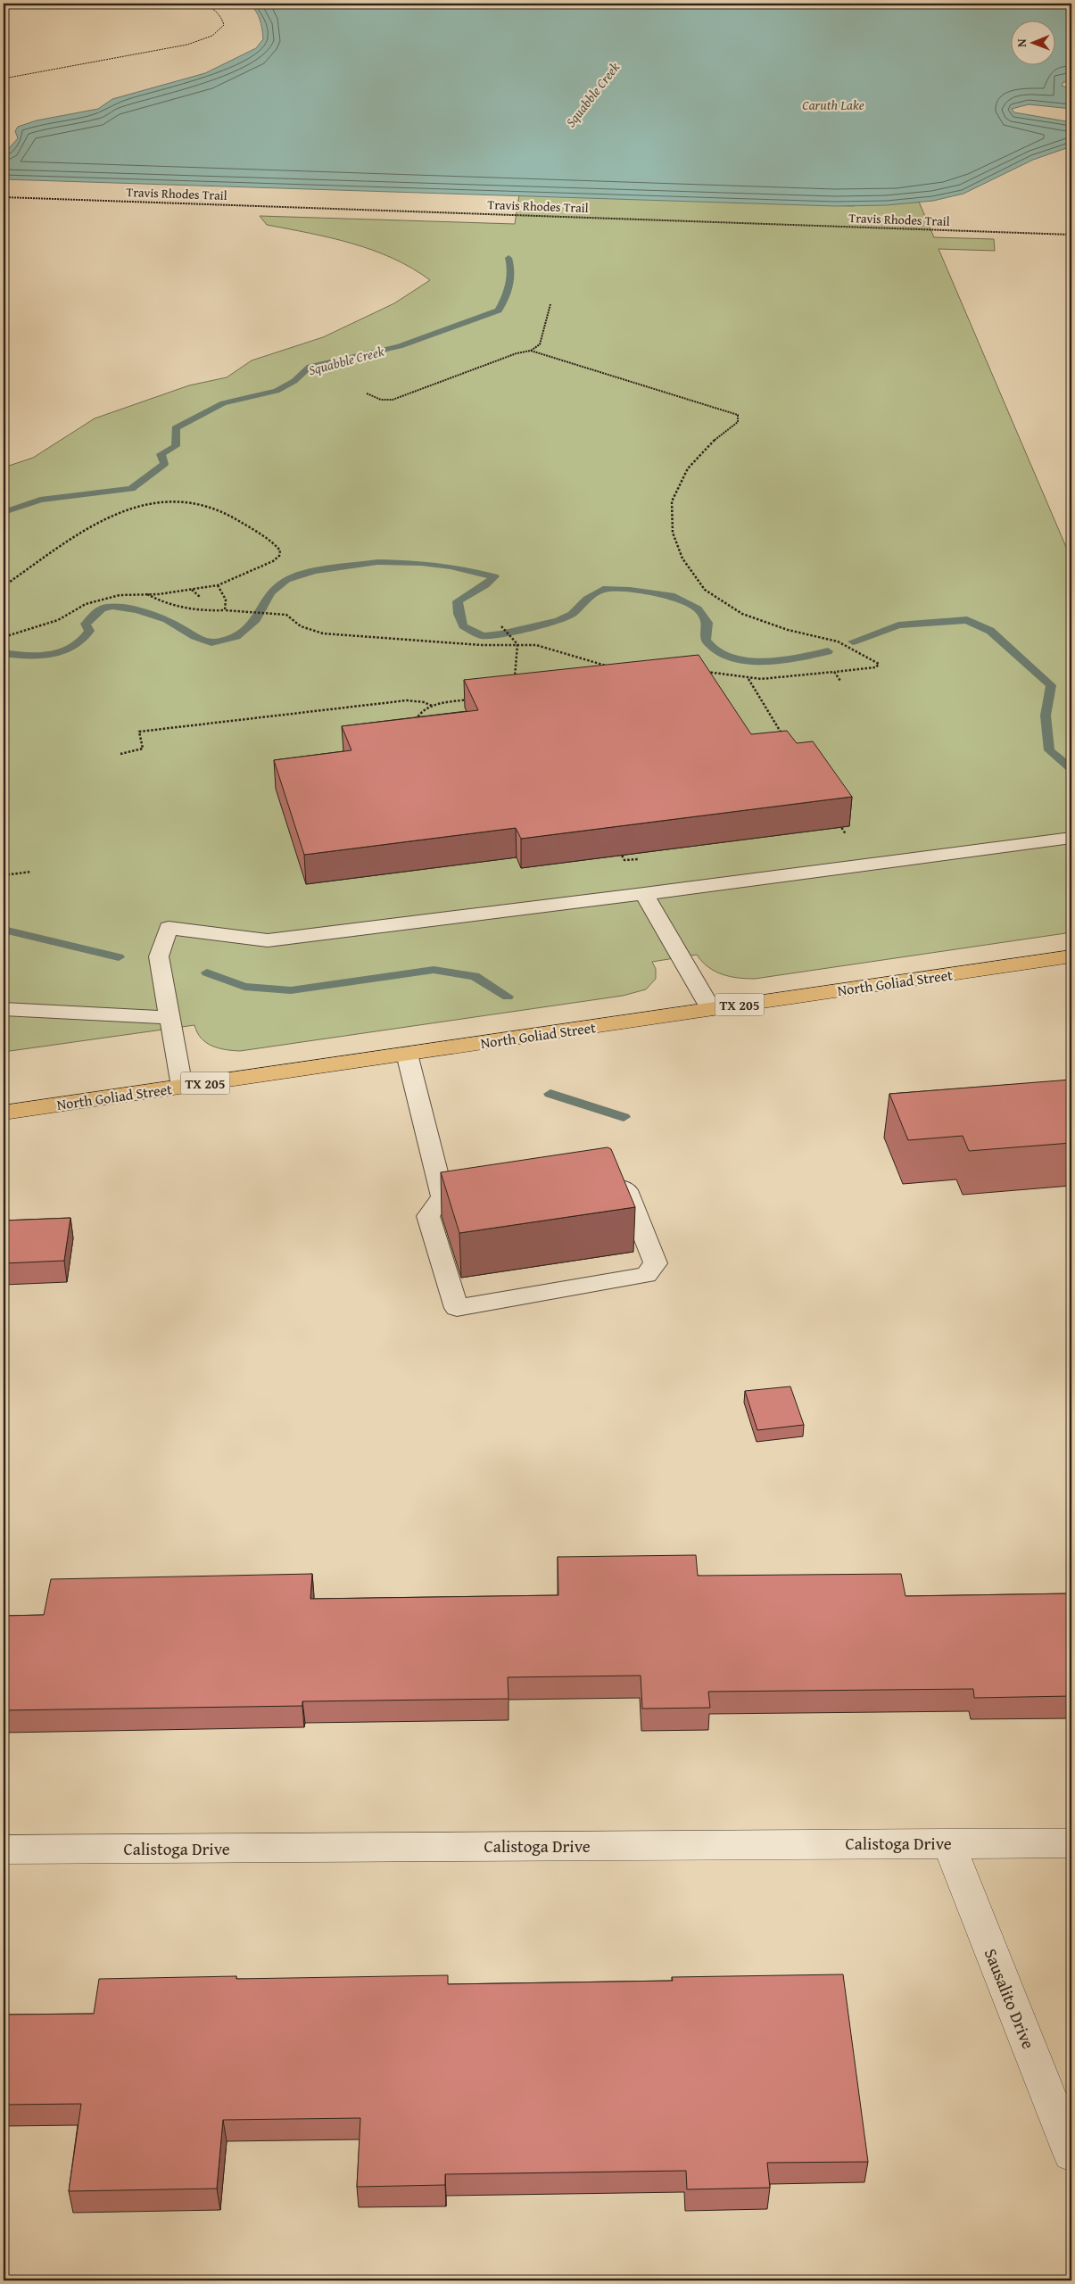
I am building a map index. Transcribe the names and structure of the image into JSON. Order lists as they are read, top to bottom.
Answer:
{
  "streets": {
    "main road": ["North Goliad Street", "TX 205"],
    "street": ["Calistoga Drive", "Sausalito Drive"],
    "path": ["Travis Rhodes Trail"]
  },
  "crossings": [
    ["Calistoga Drive", "Sausalito Drive"]
  ],
  "water": ["Squabble Creek", "Caruth Lake"],
  "north": "left"
}
